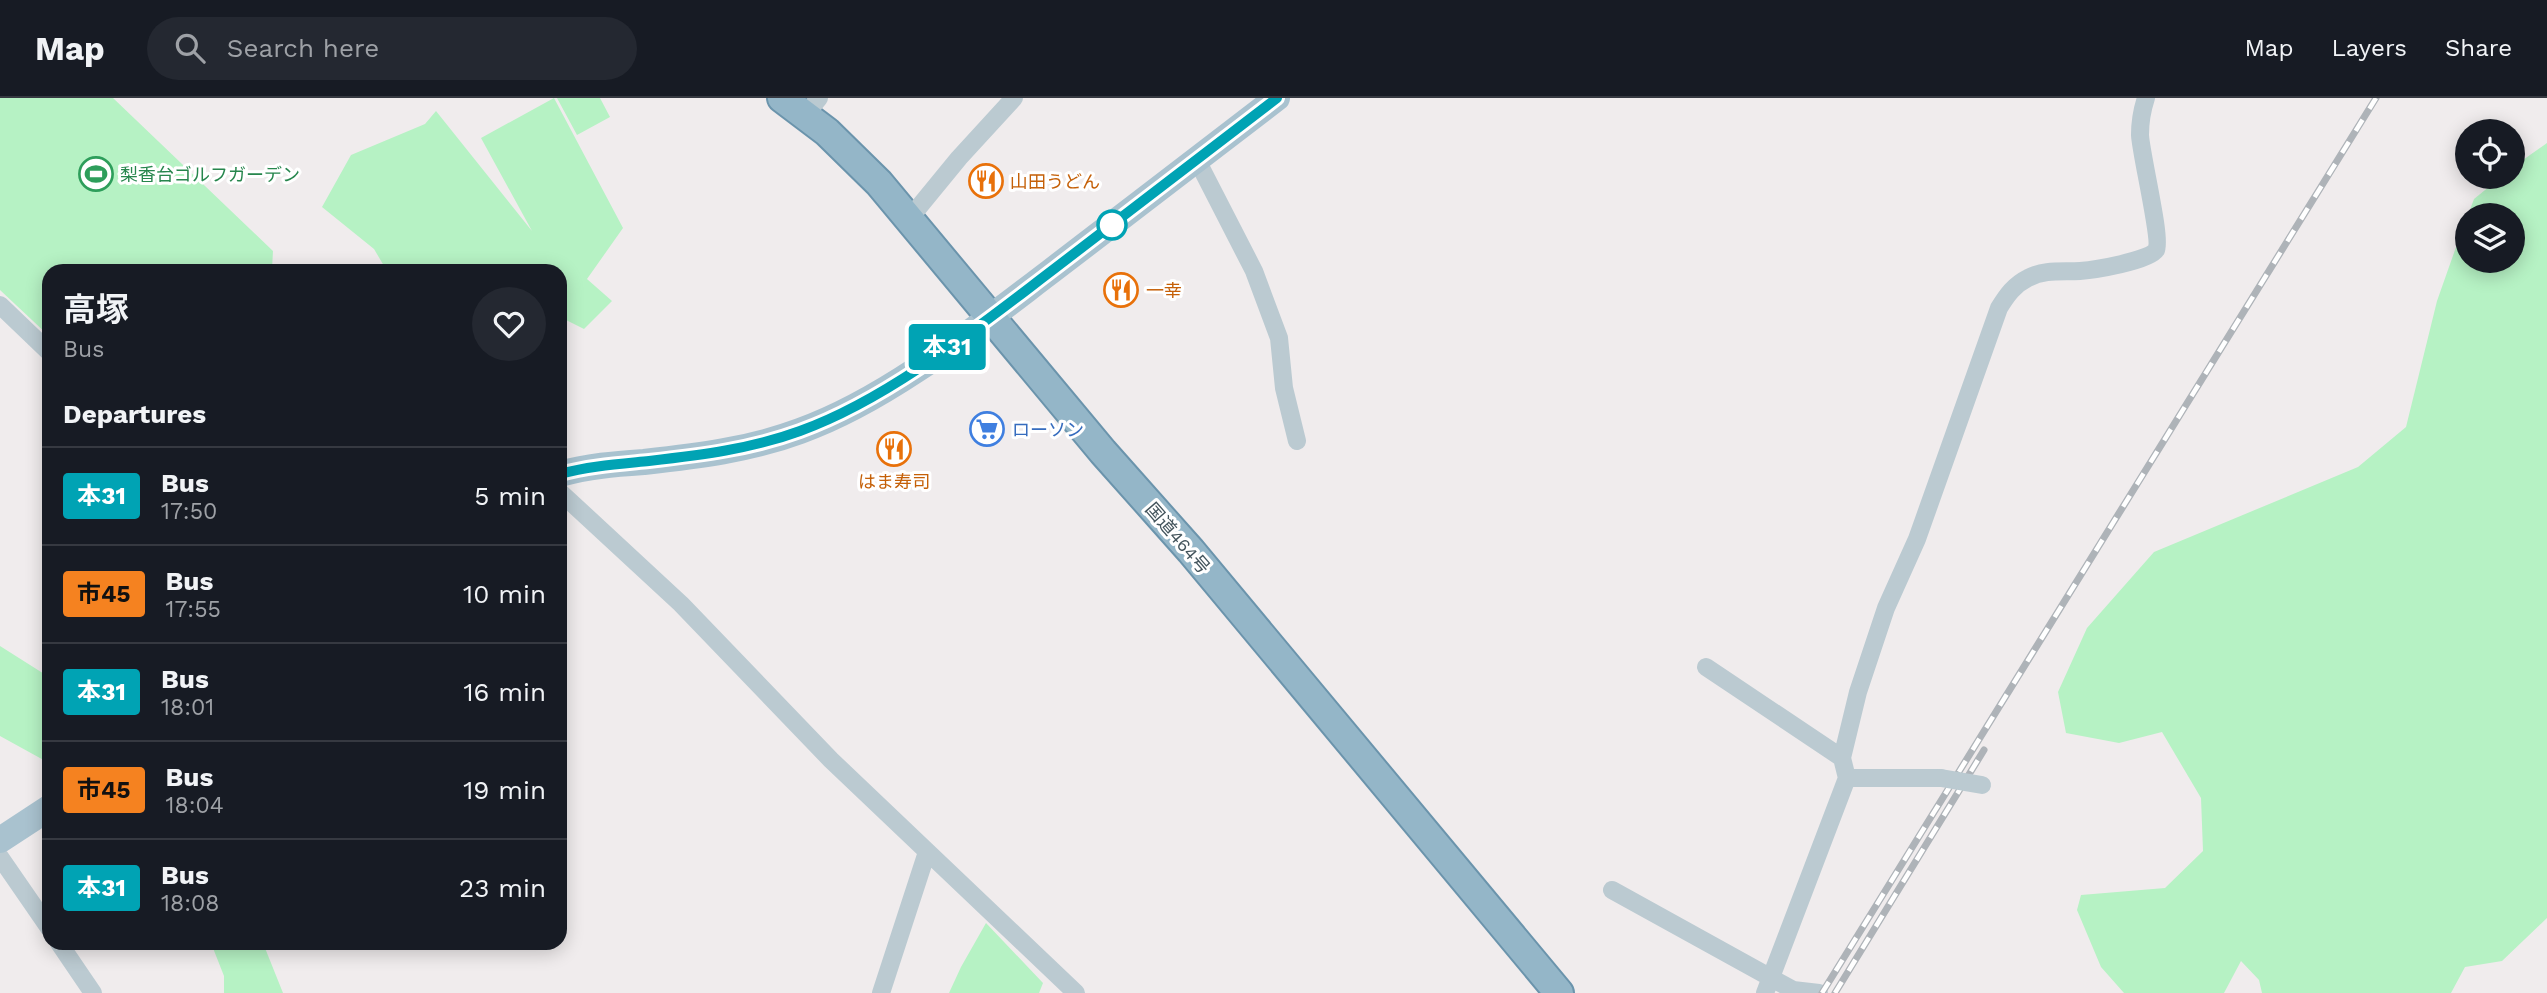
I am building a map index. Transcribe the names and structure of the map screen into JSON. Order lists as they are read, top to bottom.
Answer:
{
  "streets": {
    "highway": ["国道464号"]
  },
  "places": {
    "sports": ["梨香台ゴルフガーデン"],
    "restaurant": ["山田うどん", "一幸", "はま寿司"],
    "supermarket": ["ローソン"]
  },
  "lines": ["bus line 本31"],
  "page": {
    "header": "Map",
    "search": "Search here",
    "nav": ["Map", "Layers", "Share"],
    "on_map": "本31",
    "heading": [
      ["高塚", "Bus"],
      "Departures"
    ],
    "list": [
      {
        "mark": "本31",
        "name": "Bus",
        "note": "17:50",
        "value": "5 min"
      },
      {
        "mark": "市45",
        "name": "Bus",
        "note": "17:55",
        "value": "10 min"
      },
      {
        "mark": "本31",
        "name": "Bus",
        "note": "18:01",
        "value": "16 min"
      },
      {
        "mark": "市45",
        "name": "Bus",
        "note": "18:04",
        "value": "19 min"
      },
      {
        "mark": "本31",
        "name": "Bus",
        "note": "18:08",
        "value": "23 min"
      }
    ]
  }
}
